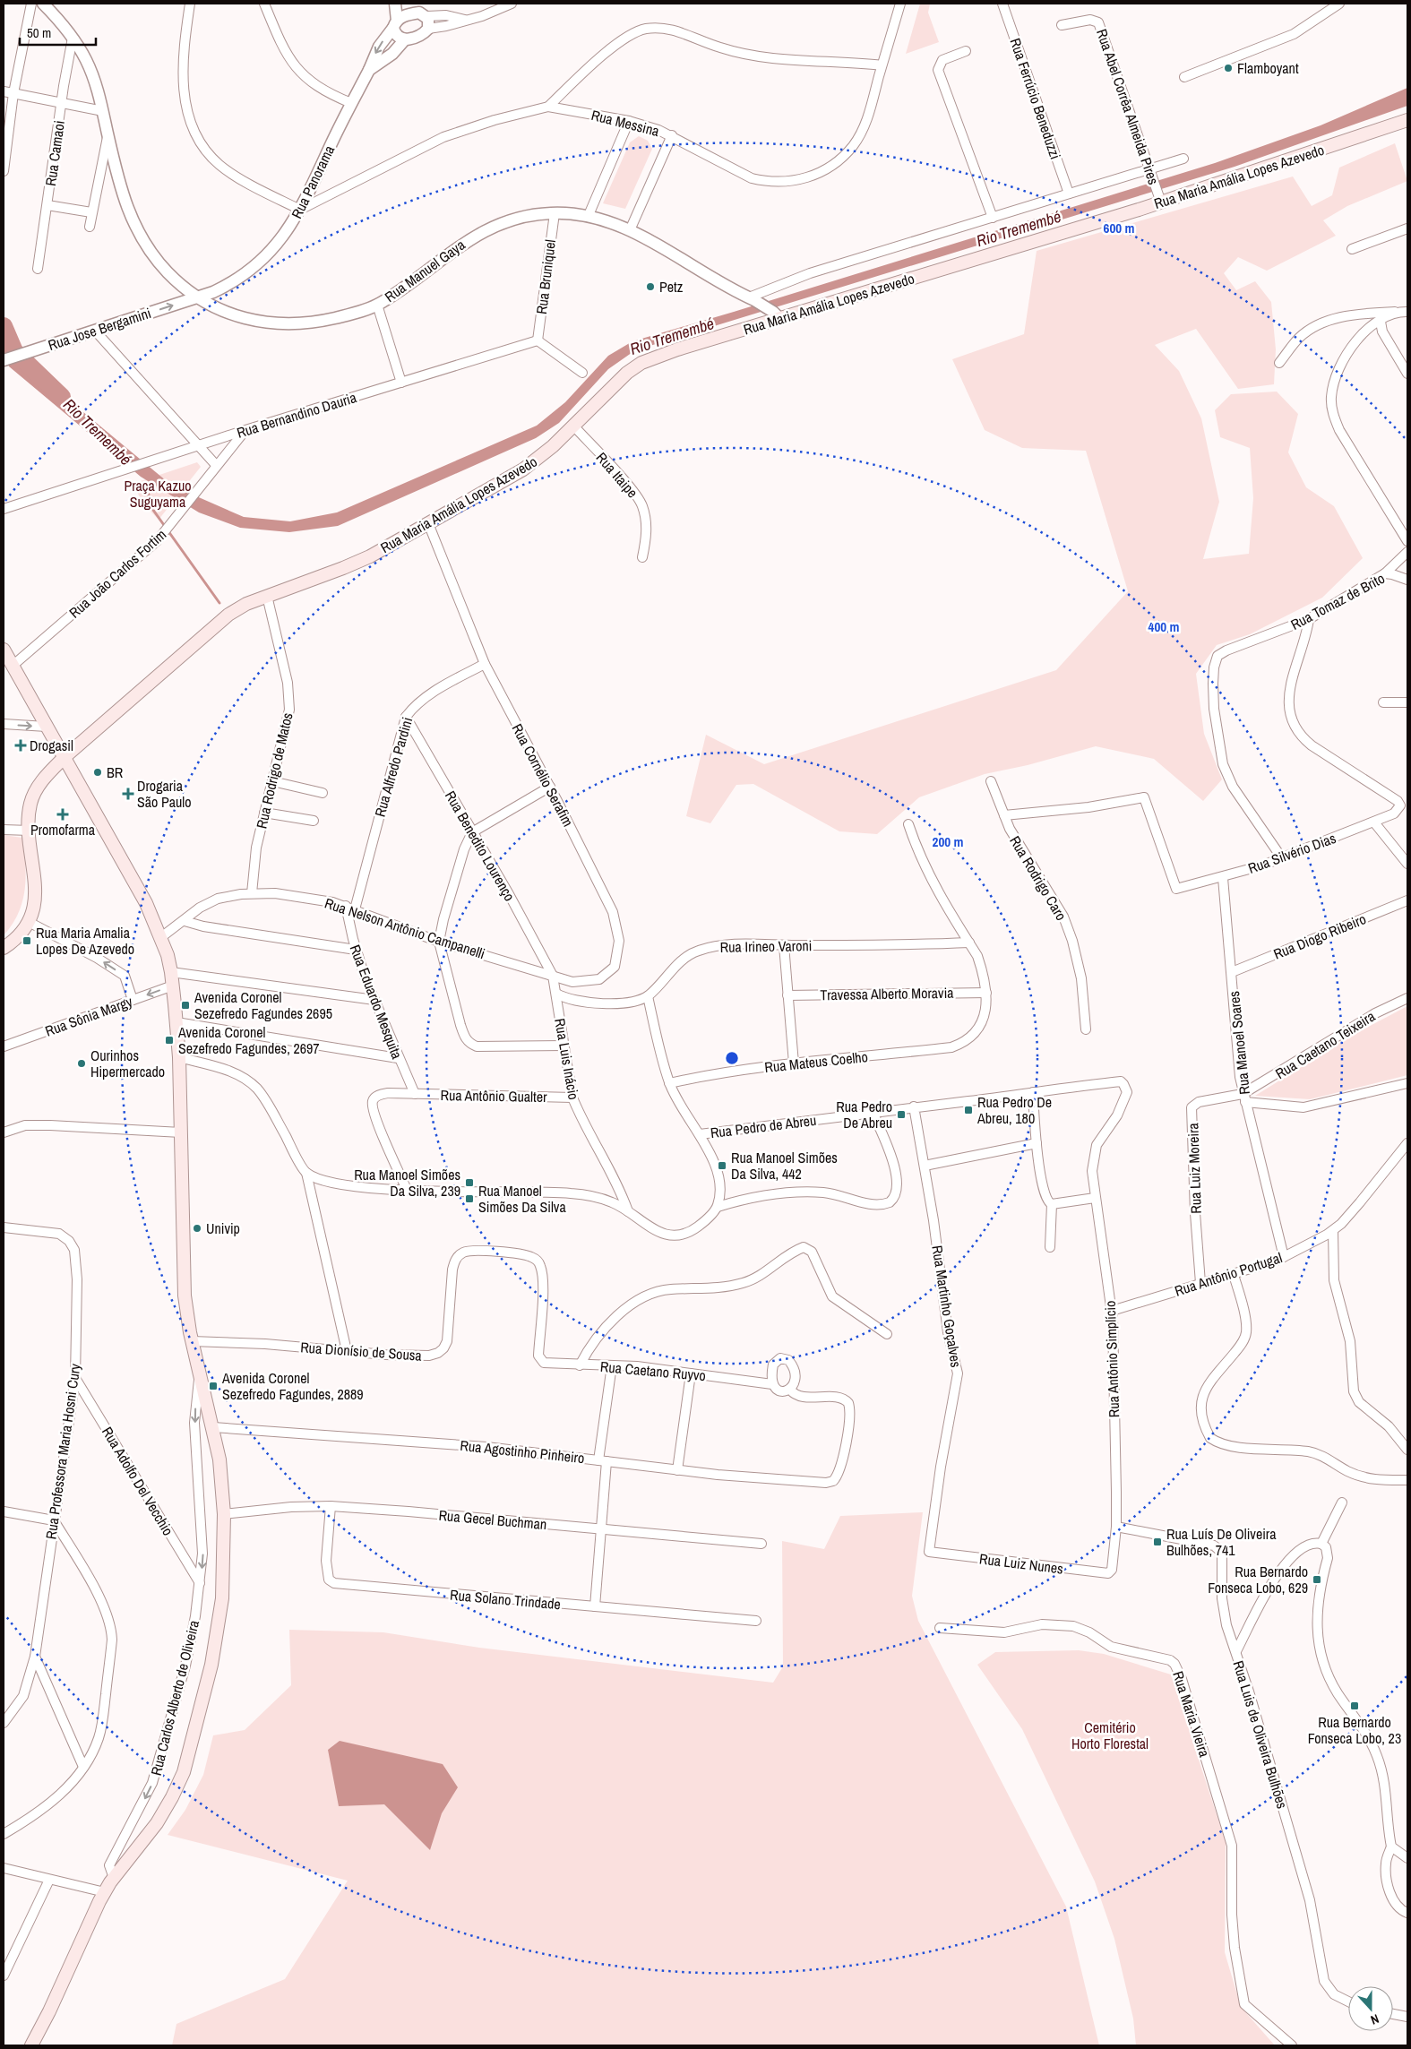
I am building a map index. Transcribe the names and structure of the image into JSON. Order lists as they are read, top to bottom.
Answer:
{
  "streets": {
    "main road": ["Rua Maria Amália Lopes Azevedo"],
    "street": [
      "Rua Ferrúcio Beneduzzi",
      "Rua Abel Corrêa Almeida Pires",
      "Rua Messina",
      "Rua Camaoi",
      "Rua Panorama",
      "Rua Manuel Gaya",
      "Rua Bruniquel",
      "Rua Jose Bergamini",
      "Rua Bernandino Dauria",
      "Rua Itaipe",
      "Rua João Carlos Fortim",
      "Rua Tomaz de Brito",
      "Rua Alfredo Pardini",
      "Rua Rodrigo de Matos",
      "Rua Cornélio Serafim",
      "Rua Benedito Lourenço",
      "Rua Silvério Dias",
      "Rua Rodrigo Caro",
      "Rua Nelson Antônio Campanelli",
      "Rua Diogo Ribeiro",
      "Rua Irineo Varoni",
      "Travessa Alberto Moravia",
      "Rua Eduardo Mesquita",
      "Rua Sônia Margy",
      "Rua Manoel Soares",
      "Rua Caetano Teixeira",
      "Rua Luis Inácio",
      "Rua Mateus Coelho",
      "Rua Antônio Gualter",
      "Rua Pedro de Abreu",
      "Rua Luiz Moreira",
      "Rua Antônio Portugal",
      "Rua Martinho Goçalves",
      "Rua Dionísio de Sousa",
      "Rua Antônio Simplício",
      "Rua Caetano Ruyvo",
      "Rua Professora Maria Hosni Cury",
      "Rua Agostinho Pinheiro",
      "Rua Adolfo Del Vecchio",
      "Rua Gecel Buchman",
      "Rua Luiz Nunes",
      "Rua Solano Trindade",
      "Rua Carlos Alberto de Oliveira",
      "Rua Maria Vieira",
      "Rua Luis de Oliveira Bulhões"
    ]
  },
  "crossings": [
    ["Rua Ferrúcio Beneduzzi", "Rua Maria Amália Lopes Azevedo"],
    ["Rua Abel Corrêa Almeida Pires", "Rua Maria Amália Lopes Azevedo"],
    ["Rua Messina", "Rua Panorama"],
    ["Rua Camaoi", "Rua Manuel Gaya"],
    ["Rua Maria Amália Lopes Azevedo", "Rua Manuel Gaya"],
    ["Rua Maria Amália Lopes Azevedo", "Rua Itaipe"],
    ["Rua Maria Amália Lopes Azevedo", "Rua Rodrigo de Matos"],
    ["Rua Maria Amália Lopes Azevedo", "Rua Cornélio Serafim"],
    ["Rua Panorama", "Rua Manuel Gaya"],
    ["Rua Panorama", "Rua Jose Bergamini"],
    ["Rua Manuel Gaya", "Rua Bruniquel"],
    ["Rua Manuel Gaya", "Rua Jose Bergamini"],
    ["Rua Bruniquel", "Rua Bernandino Dauria"],
    ["Rua Bernandino Dauria", "Rua João Carlos Fortim"],
    ["Rua Tomaz de Brito", "Rua Silvério Dias"],
    ["Rua Alfredo Pardini", "Rua Cornélio Serafim"],
    ["Rua Alfredo Pardini", "Rua Benedito Lourenço"],
    ["Rua Alfredo Pardini", "Rua Nelson Antônio Campanelli"],
    ["Rua Alfredo Pardini", "Rua Eduardo Mesquita"],
    ["Rua Rodrigo de Matos", "Rua Nelson Antônio Campanelli"],
    ["Rua Cornélio Serafim", "Rua Benedito Lourenço"],
    ["Rua Cornélio Serafim", "Rua Nelson Antônio Campanelli"],
    ["Rua Cornélio Serafim", "Rua Luis Inácio"],
    ["Rua Benedito Lourenço", "Rua Nelson Antônio Campanelli"],
    ["Rua Benedito Lourenço", "Rua Luis Inácio"],
    ["Rua Silvério Dias", "Rua Rodrigo Caro"],
    ["Rua Silvério Dias", "Rua Manoel Soares"],
    ["Rua Nelson Antônio Campanelli", "Rua Eduardo Mesquita"],
    ["Rua Nelson Antônio Campanelli", "Rua Luis Inácio"],
    ["Rua Diogo Ribeiro", "Rua Manoel Soares"],
    ["Travessa Alberto Moravia", "Rua Mateus Coelho"],
    ["Rua Eduardo Mesquita", "Rua Antônio Gualter"],
    ["Rua Manoel Soares", "Rua Caetano Teixeira"],
    ["Rua Manoel Soares", "Rua Luiz Moreira"],
    ["Rua Manoel Soares", "Rua Antônio Portugal"],
    ["Rua Caetano Teixeira", "Rua Luiz Moreira"],
    ["Rua Luis Inácio", "Rua Antônio Gualter"],
    ["Rua Pedro de Abreu", "Rua Martinho Goçalves"],
    ["Rua Pedro de Abreu", "Rua Antônio Simplício"],
    ["Rua Luiz Moreira", "Rua Antônio Portugal"],
    ["Rua Antônio Portugal", "Rua Antônio Simplício"],
    ["Rua Martinho Goçalves", "Rua Luiz Nunes"],
    ["Rua Dionísio de Sousa", "Rua Caetano Ruyvo"],
    ["Rua Antônio Simplício", "Rua Luiz Nunes"],
    ["Rua Antônio Simplício", "Rua Luis de Oliveira Bulhões"],
    ["Rua Caetano Ruyvo", "Rua Agostinho Pinheiro"],
    ["Rua Professora Maria Hosni Cury", "Rua Adolfo Del Vecchio"],
    ["Rua Adolfo Del Vecchio", "Rua Carlos Alberto de Oliveira"],
    ["Rua Gecel Buchman", "Rua Solano Trindade"]
  ],
  "one_way": ["Rua Jose Bergamini", "Rua Carlos Alberto de Oliveira"],
  "water": ["Rio Tremembé"],
  "parks": ["Praça Kazuo Suguyama", "Cemitério Horto Florestal"],
  "places": {
    "other": [
      "Flamboyant",
      "Petz",
      "BR",
      "Ourinhos Hipermercado",
      "Univip"
    ],
    "health": ["Drogasil", "Drogaria São Paulo", "Promofarma"],
    "transit": [
      "Rua Maria Amalia Lopes De Azevedo",
      "Avenida Coronel Sezefredo Fagundes 2695",
      "Avenida Coronel Sezefredo Fagundes, 2697",
      "Rua Pedro De Abreu, 180",
      "Rua Pedro De Abreu",
      "Rua Manoel Simões Da Silva, 442",
      "Rua Manoel Simões Da Silva, 239",
      "Rua Manoel Simões Da Silva",
      "Avenida Coronel Sezefredo Fagundes, 2889",
      "Rua Luís De Oliveira Bulhões, 741",
      "Rua Bernardo Fonseca Lobo, 629",
      "Rua Bernardo Fonseca Lobo, 23"
    ]
  },
  "scale_bar": "50 m",
  "north": "bottom",
  "rings": ["600 m", "400 m", "200 m"]
}
